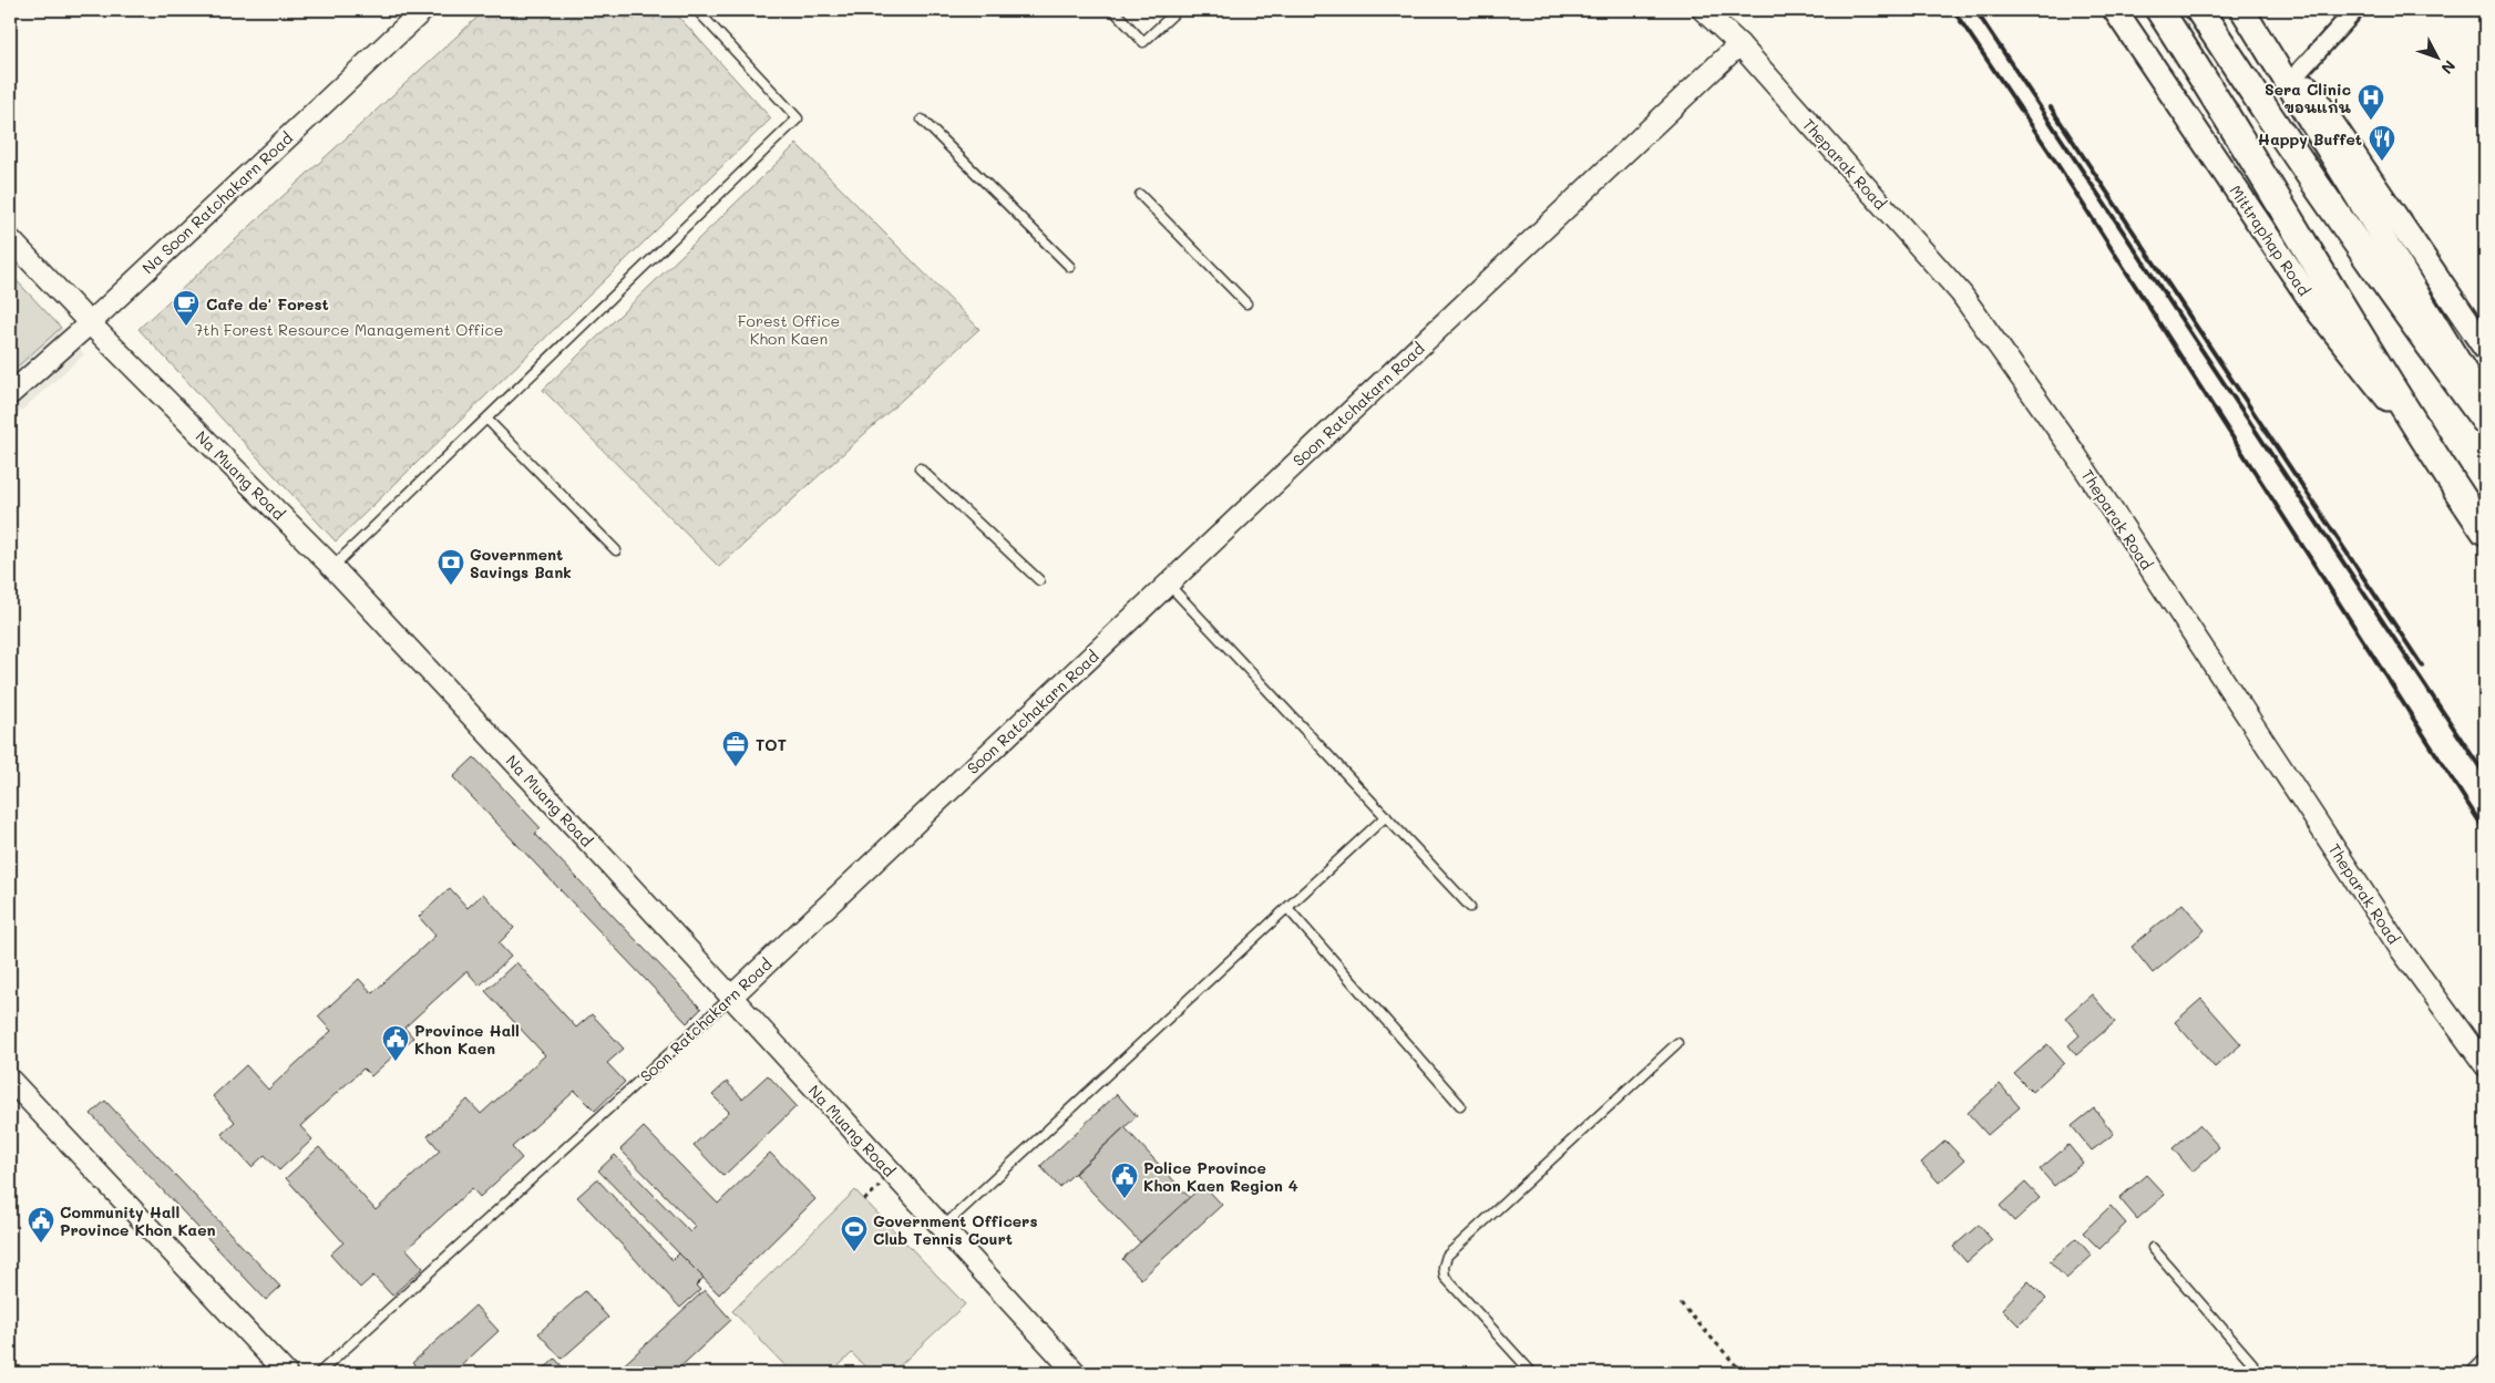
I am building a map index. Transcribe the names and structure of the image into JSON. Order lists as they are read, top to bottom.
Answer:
{
  "streets": {
    "main road": ["Mittraphap Road"],
    "street": [
      "Theparak Road",
      "Na Soon Ratchakarn Road",
      "Soon Ratchakarn Road",
      "Na Muang Road"
    ]
  },
  "crossings": [
    ["Theparak Road", "Soon Ratchakarn Road"],
    ["Na Soon Ratchakarn Road", "Na Muang Road"],
    ["Soon Ratchakarn Road", "Na Muang Road"]
  ],
  "parks": ["Forest Office Khon Kaen", "7th Forest Resource Management Office"],
  "places": {
    "hospital": ["Sera Clinic ขอนแก่น"],
    "restaurant": ["Happy Buffet"],
    "cafe": ["Cafe de' Forest"],
    "bank": ["Government Savings Bank"],
    "office": ["TOT"],
    "public building": ["Province Hall Khon Kaen", "Police Province Khon Kaen Region 4", "Community Hall Province Khon Kaen"],
    "sports": ["Government Officers Club Tennis Court"]
  },
  "north": "bottom right"
}
